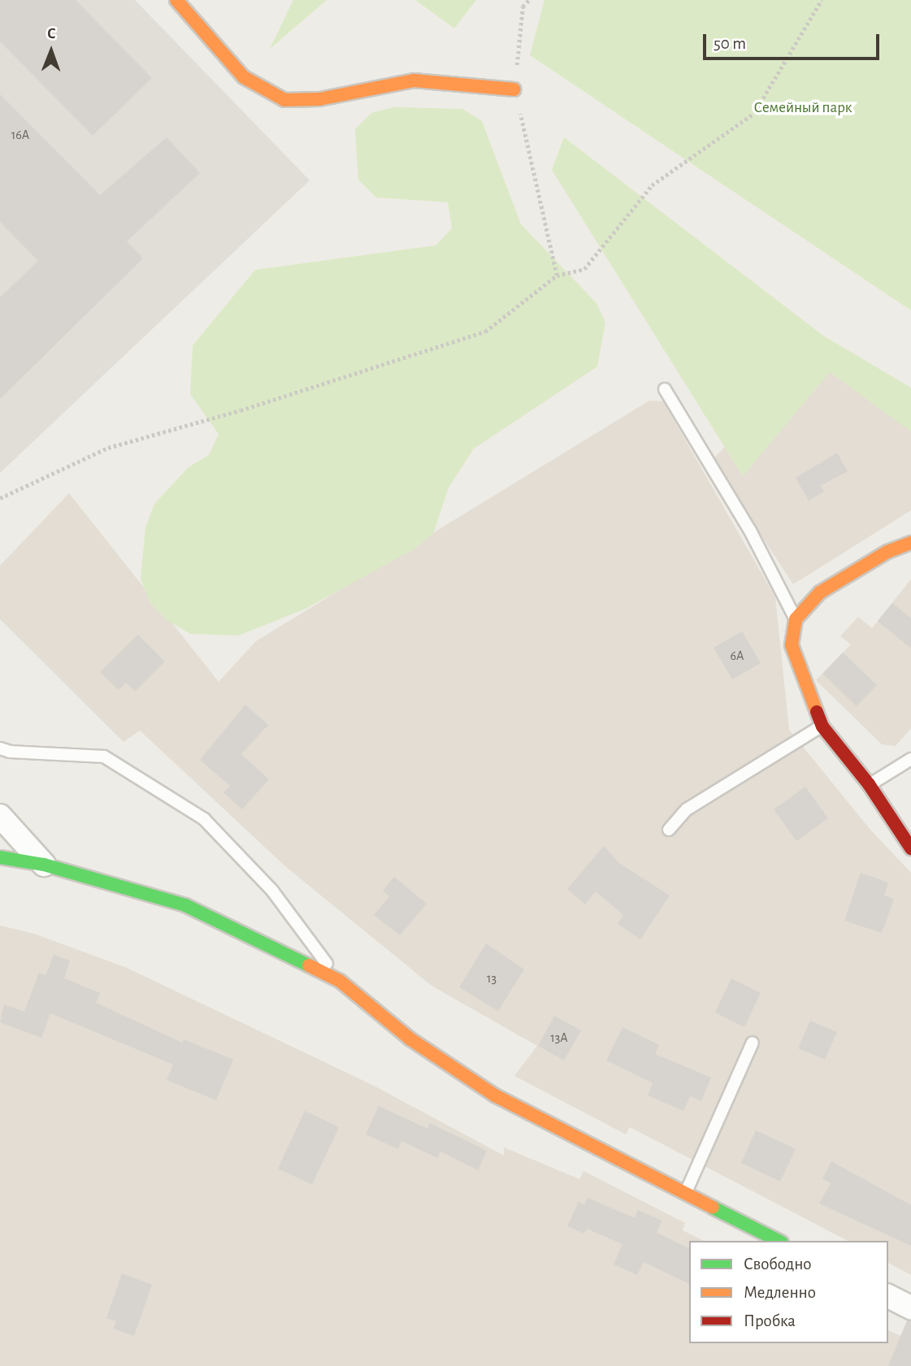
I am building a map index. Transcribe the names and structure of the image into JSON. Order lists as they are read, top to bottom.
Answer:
{
  "parks": ["Семейный парк"],
  "house_numbers": [
    "16А",
    "6А",
    "13",
    "13А"
  ],
  "legend": ["Свободно", "Медленно", "Пробка"],
  "scale_bar": "50 m",
  "north": "top"
}
